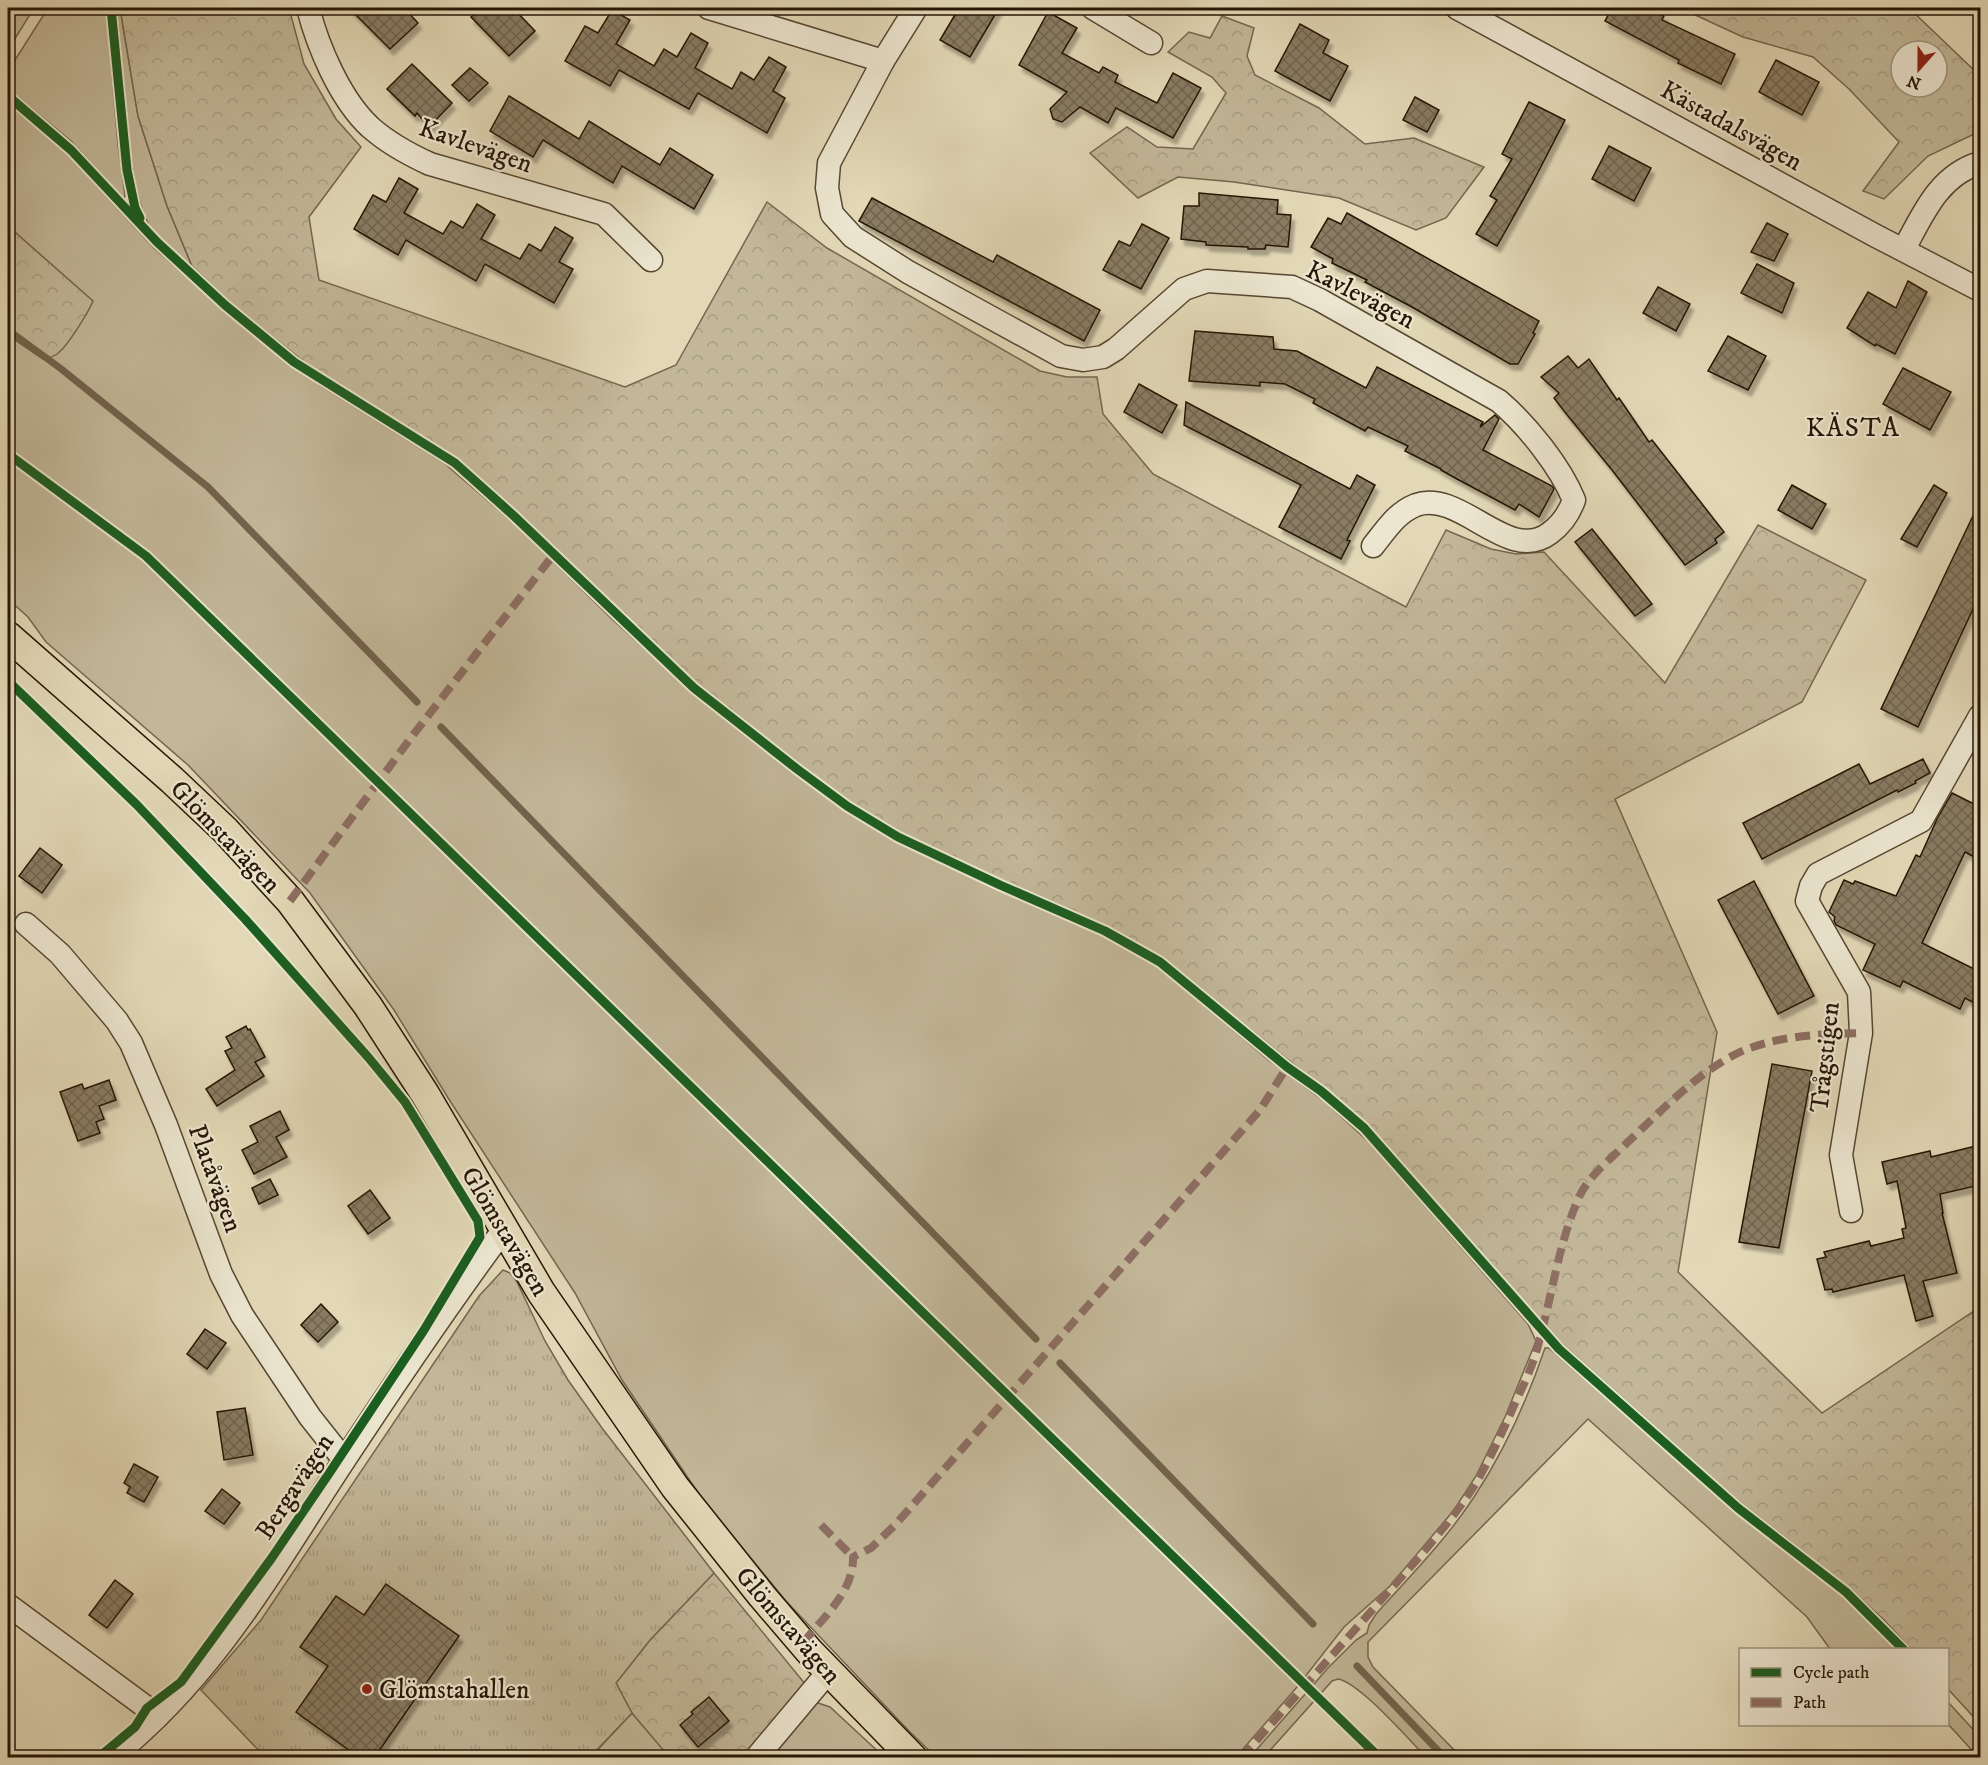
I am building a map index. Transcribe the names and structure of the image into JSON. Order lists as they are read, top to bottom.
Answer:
{
  "streets": {
    "main road": ["Glömstavägen"],
    "street": [
      "Kästadalsvägen",
      "Kavlevägen",
      "Trågstigen",
      "Platåvägen",
      "Bergavägen"
    ]
  },
  "crossings": [
    ["Glömstavägen", "Bergavägen"],
    ["Platåvägen", "Bergavägen"]
  ],
  "districts": ["KÄSTA"],
  "places": ["Glömstahallen"],
  "legend": ["Cycle path", "Path"],
  "north": "bottom"
}
